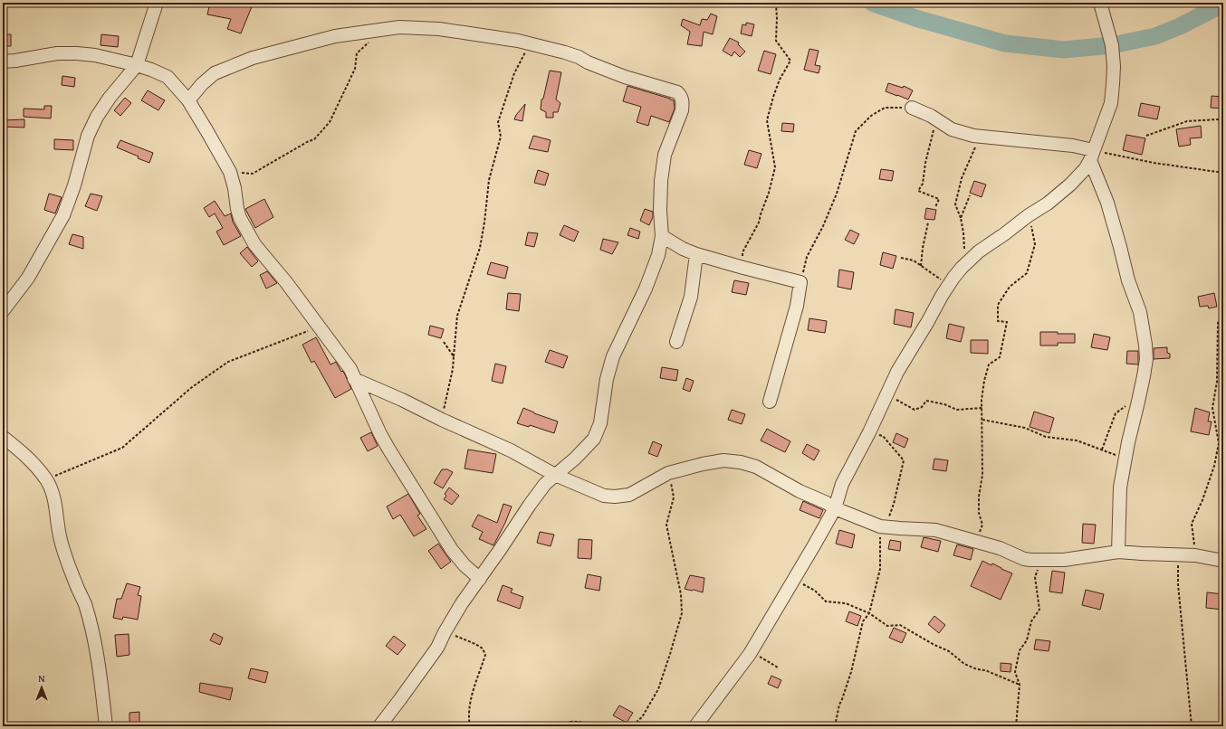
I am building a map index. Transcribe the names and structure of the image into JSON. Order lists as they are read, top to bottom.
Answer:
{
  "north": "top"
}
